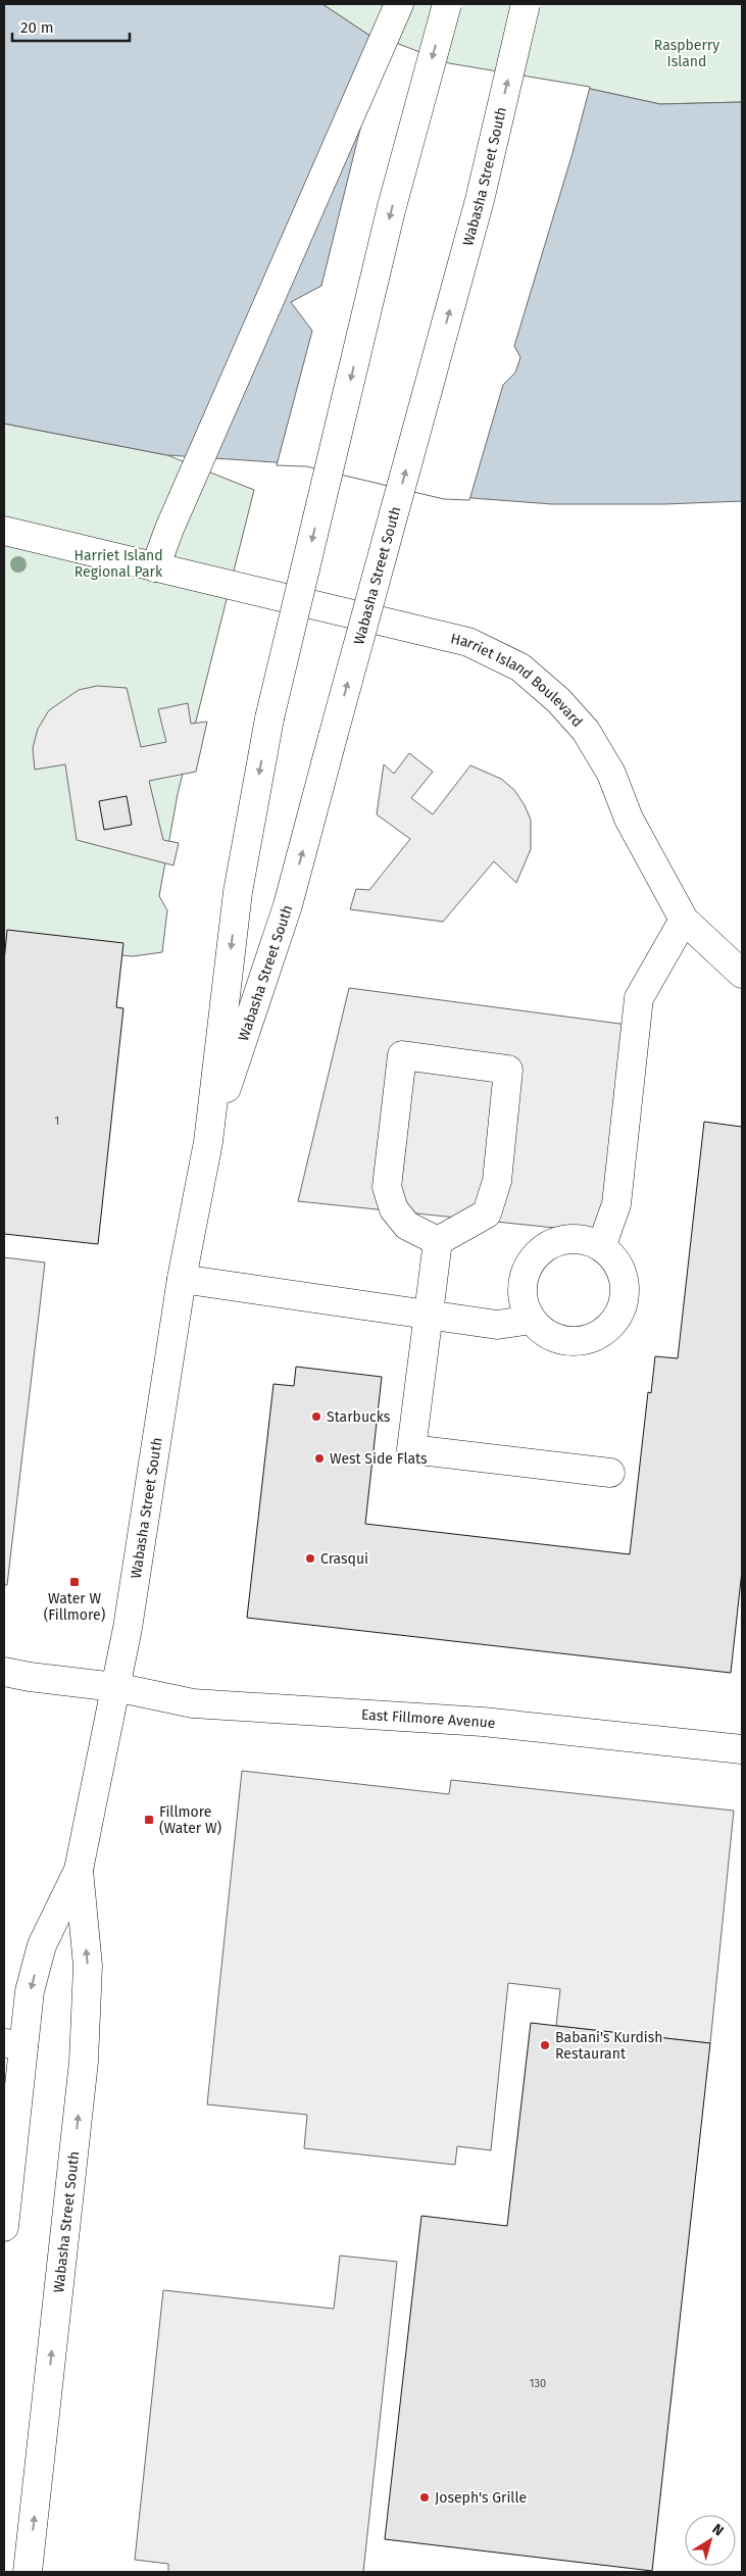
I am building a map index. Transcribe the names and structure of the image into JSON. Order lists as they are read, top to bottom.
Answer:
{
  "streets": {
    "main road": ["Wabasha Street South", "Harriet Island Boulevard", "East Fillmore Avenue"]
  },
  "crossings": [
    ["Wabasha Street South", "East Fillmore Avenue"]
  ],
  "parks": ["Raspberry Island", "Harriet Island Regional Park"],
  "places": {
    "other": [
      "Starbucks",
      "West Side Flats",
      "Crasqui",
      "Babani's Kurdish Restaurant",
      "Joseph's Grille"
    ],
    "transit": ["Water W (Fillmore)", "Fillmore (Water W)"]
  },
  "house_numbers": ["1", "130"],
  "scale_bar": "20 m",
  "north": "top right"
}
